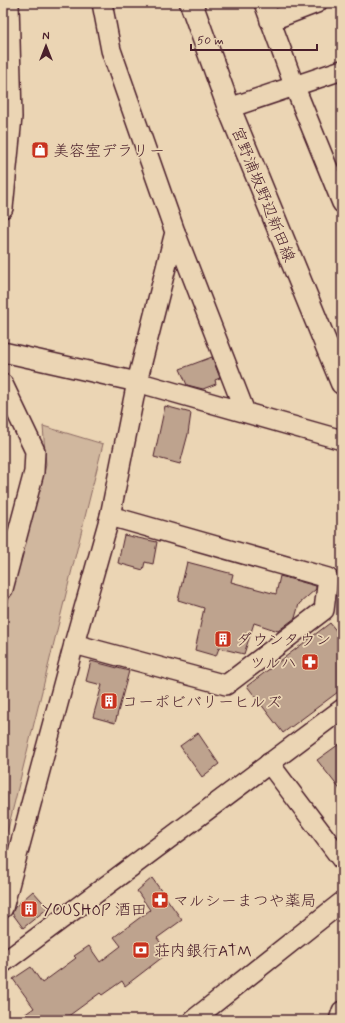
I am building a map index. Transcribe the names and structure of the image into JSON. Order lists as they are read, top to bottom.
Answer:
{
  "streets": {
    "main road": ["宮野浦坂野辺新田線"]
  },
  "places": {
    "shop": ["美容室デラリー"],
    "building": ["ダウンタウン", "コーポビバリーヒルズ", "YOUSHOP 酒田"],
    "pharmacy": ["ツルハ", "マルシーまつや薬局"],
    "bank": ["荘内銀行ATM"]
  },
  "scale_bar": "50 m",
  "north": "top"
}
